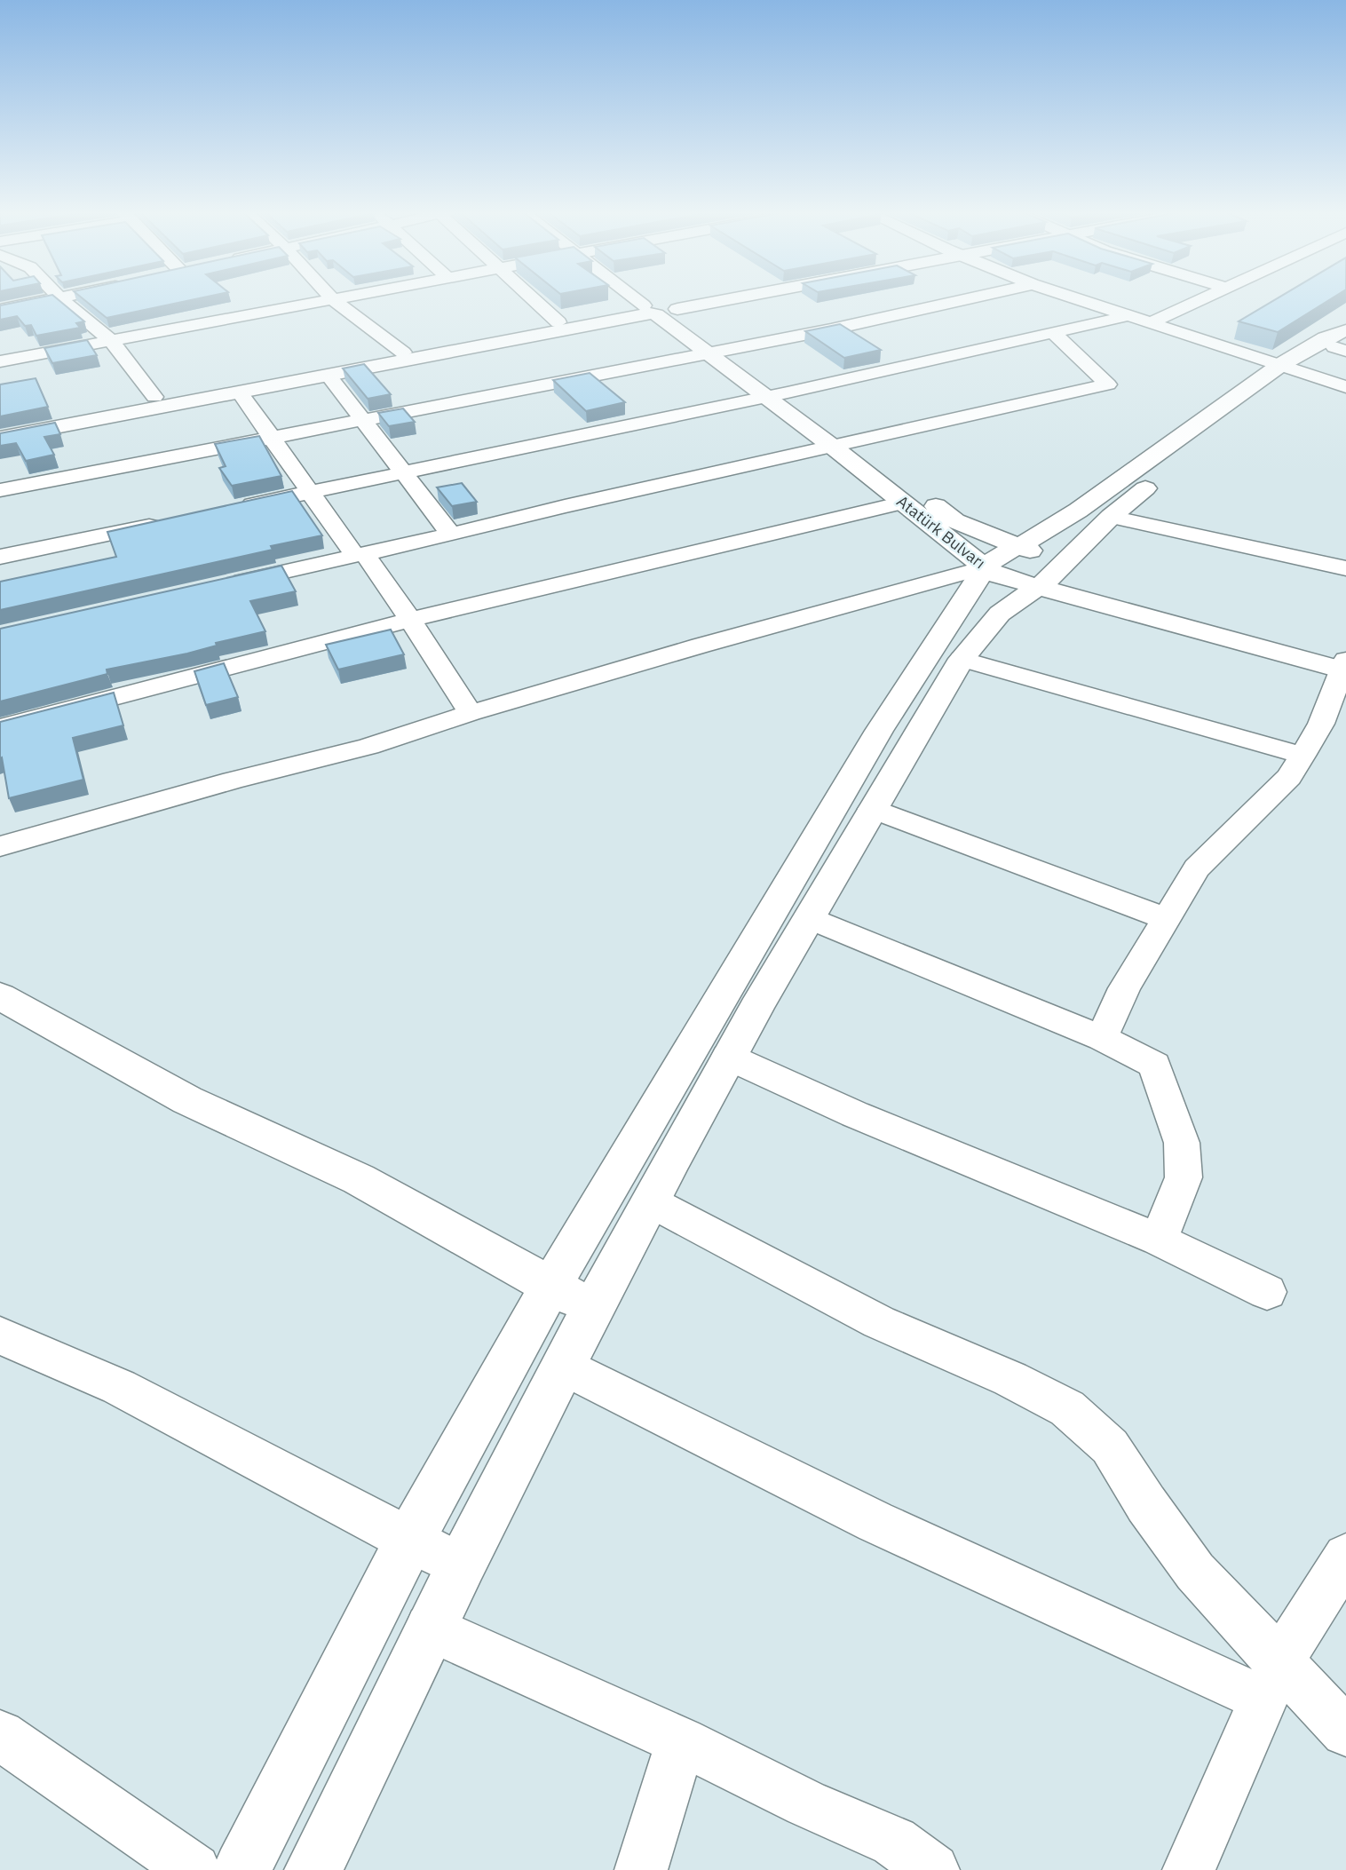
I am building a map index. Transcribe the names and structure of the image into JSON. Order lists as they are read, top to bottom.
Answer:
{
  "streets": {
    "main road": ["Atatürk Bulvarı"]
  }
}
